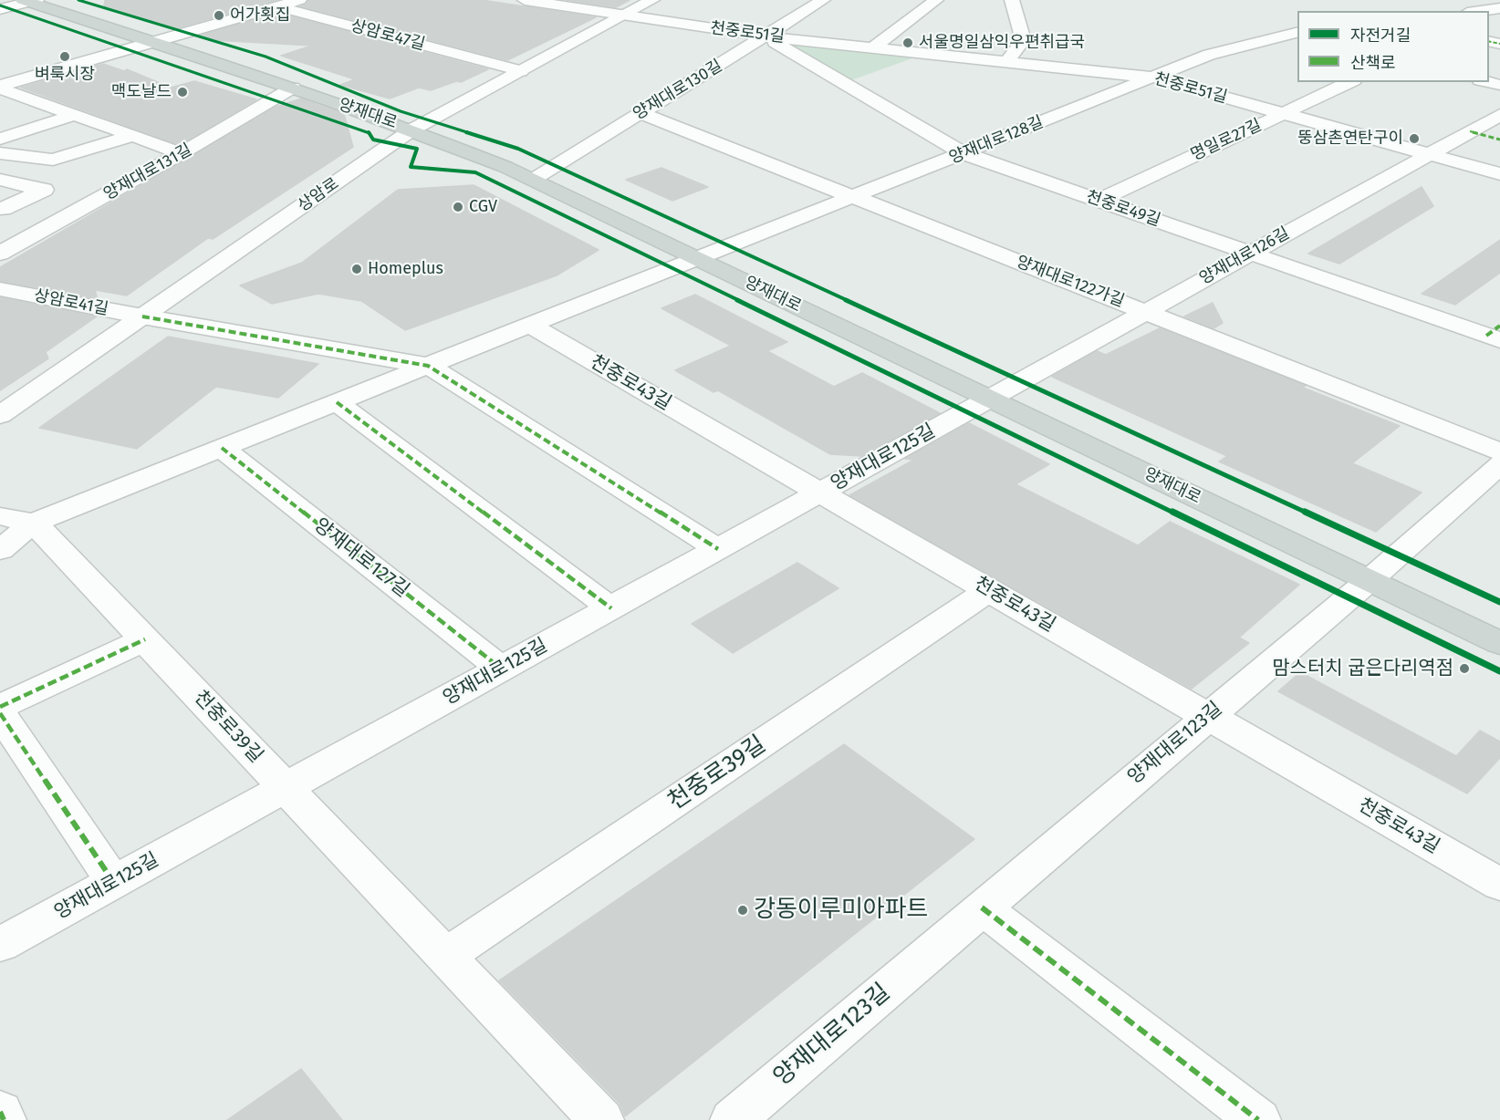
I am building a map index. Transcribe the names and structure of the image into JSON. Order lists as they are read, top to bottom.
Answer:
{
  "streets": {
    "main road": ["양재대로"],
    "street": [
      "천중로51길",
      "상암로47길",
      "양재대로130길",
      "양재대로128길",
      "명일로27길",
      "양재대로131길",
      "상암로",
      "천중로49길",
      "양재대로126길",
      "양재대로122가길",
      "상암로41길",
      "천중로43길",
      "양재대로125길",
      "양재대로127길",
      "천중로39길",
      "양재대로123길"
    ]
  },
  "crossings": [
    ["천중로51길", "양재대로130길"],
    ["천중로51길", "양재대로128길"],
    ["천중로51길", "명일로27길"],
    ["천중로51길", "상암로"],
    ["천중로51길", "천중로49길"],
    ["천중로51길", "양재대로126길"],
    ["상암로47길", "상암로"],
    ["양재대로130길", "양재대로"],
    ["양재대로130길", "천중로49길"],
    ["양재대로130길", "양재대로122가길"],
    ["양재대로", "양재대로128길"],
    ["양재대로", "양재대로131길"],
    ["양재대로", "상암로"],
    ["양재대로", "양재대로126길"],
    ["양재대로", "양재대로125길"],
    ["양재대로", "양재대로123길"],
    ["양재대로128길", "천중로49길"],
    ["양재대로128길", "양재대로122가길"],
    ["명일로27길", "천중로49길"],
    ["상암로", "상암로41길"],
    ["천중로49길", "양재대로126길"],
    ["양재대로126길", "양재대로122가길"],
    ["양재대로126길", "양재대로125길"],
    ["천중로43길", "양재대로125길"],
    ["천중로43길", "천중로39길"],
    ["천중로43길", "양재대로123길"],
    ["양재대로125길", "양재대로127길"],
    ["양재대로125길", "천중로39길"]
  ],
  "places": [
    "어가횟집",
    "서울명일삼익우편취급국",
    "벼룩시장",
    "맥도날드",
    "뚱삼촌연탄구이",
    "CGV",
    "Homeplus",
    "맘스터치 굽은다리역점",
    "강동이루미아파트"
  ],
  "legend": ["자전거길", "산책로"]
}
